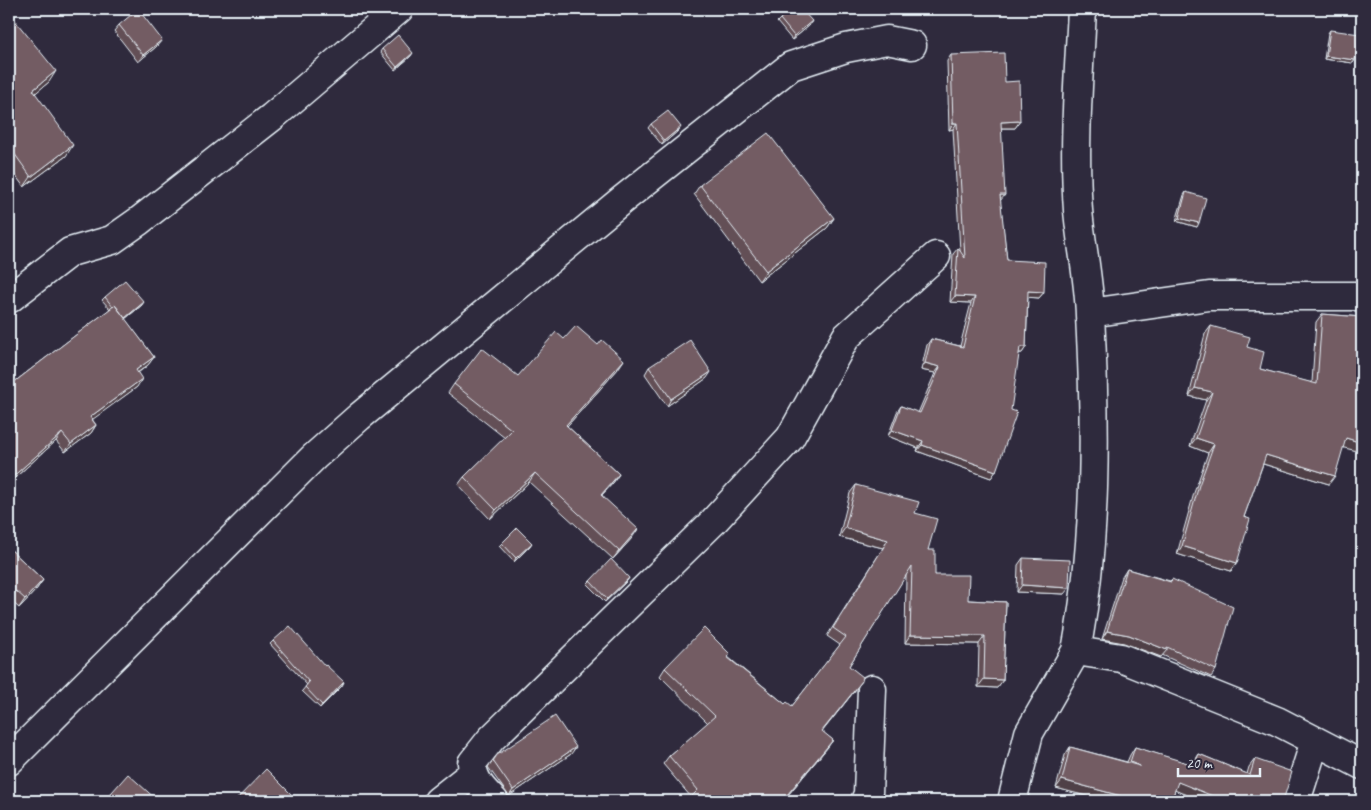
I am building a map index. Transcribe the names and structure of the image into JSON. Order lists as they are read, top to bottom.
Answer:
{
  "scale_bar": "20 m"
}
